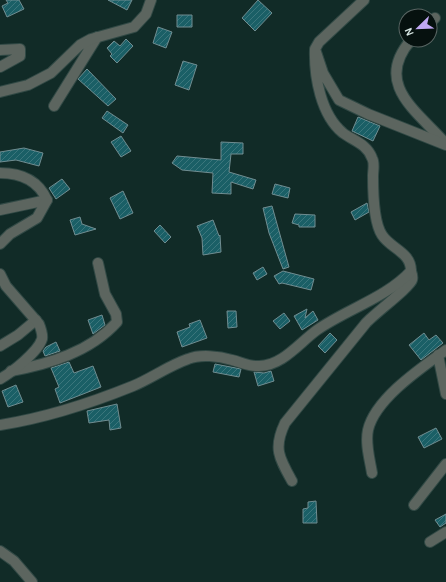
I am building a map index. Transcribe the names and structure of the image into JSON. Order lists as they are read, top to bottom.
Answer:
{
  "north": "bottom left"
}
